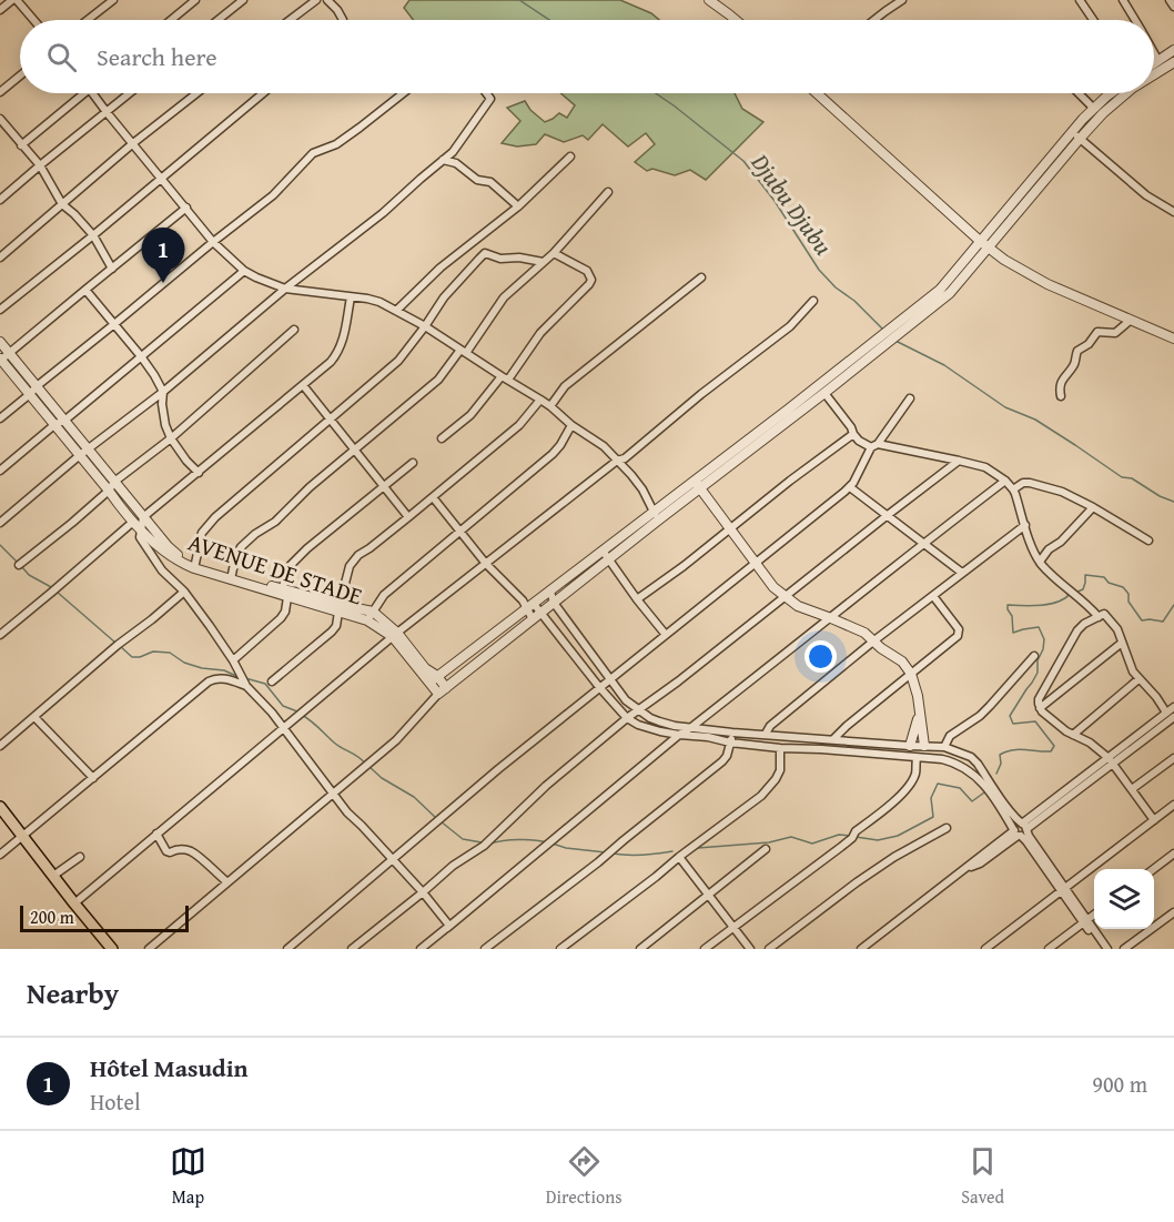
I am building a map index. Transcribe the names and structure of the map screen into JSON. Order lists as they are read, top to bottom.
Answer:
{
  "streets": {
    "street": ["AVENUE DE STADE"]
  },
  "water": ["Djubu Djubu"],
  "scale_bar": "200 m",
  "page": {
    "search": "Search here",
    "pins": "1",
    "scale": "200 m",
    "heading": "Nearby",
    "list": [
      {
        "mark": "1",
        "name": "Hôtel Masudin",
        "note": "Hotel",
        "value": "900 m"
      }
    ],
    "nav": ["Map", "Directions", "Saved"]
  }
}
